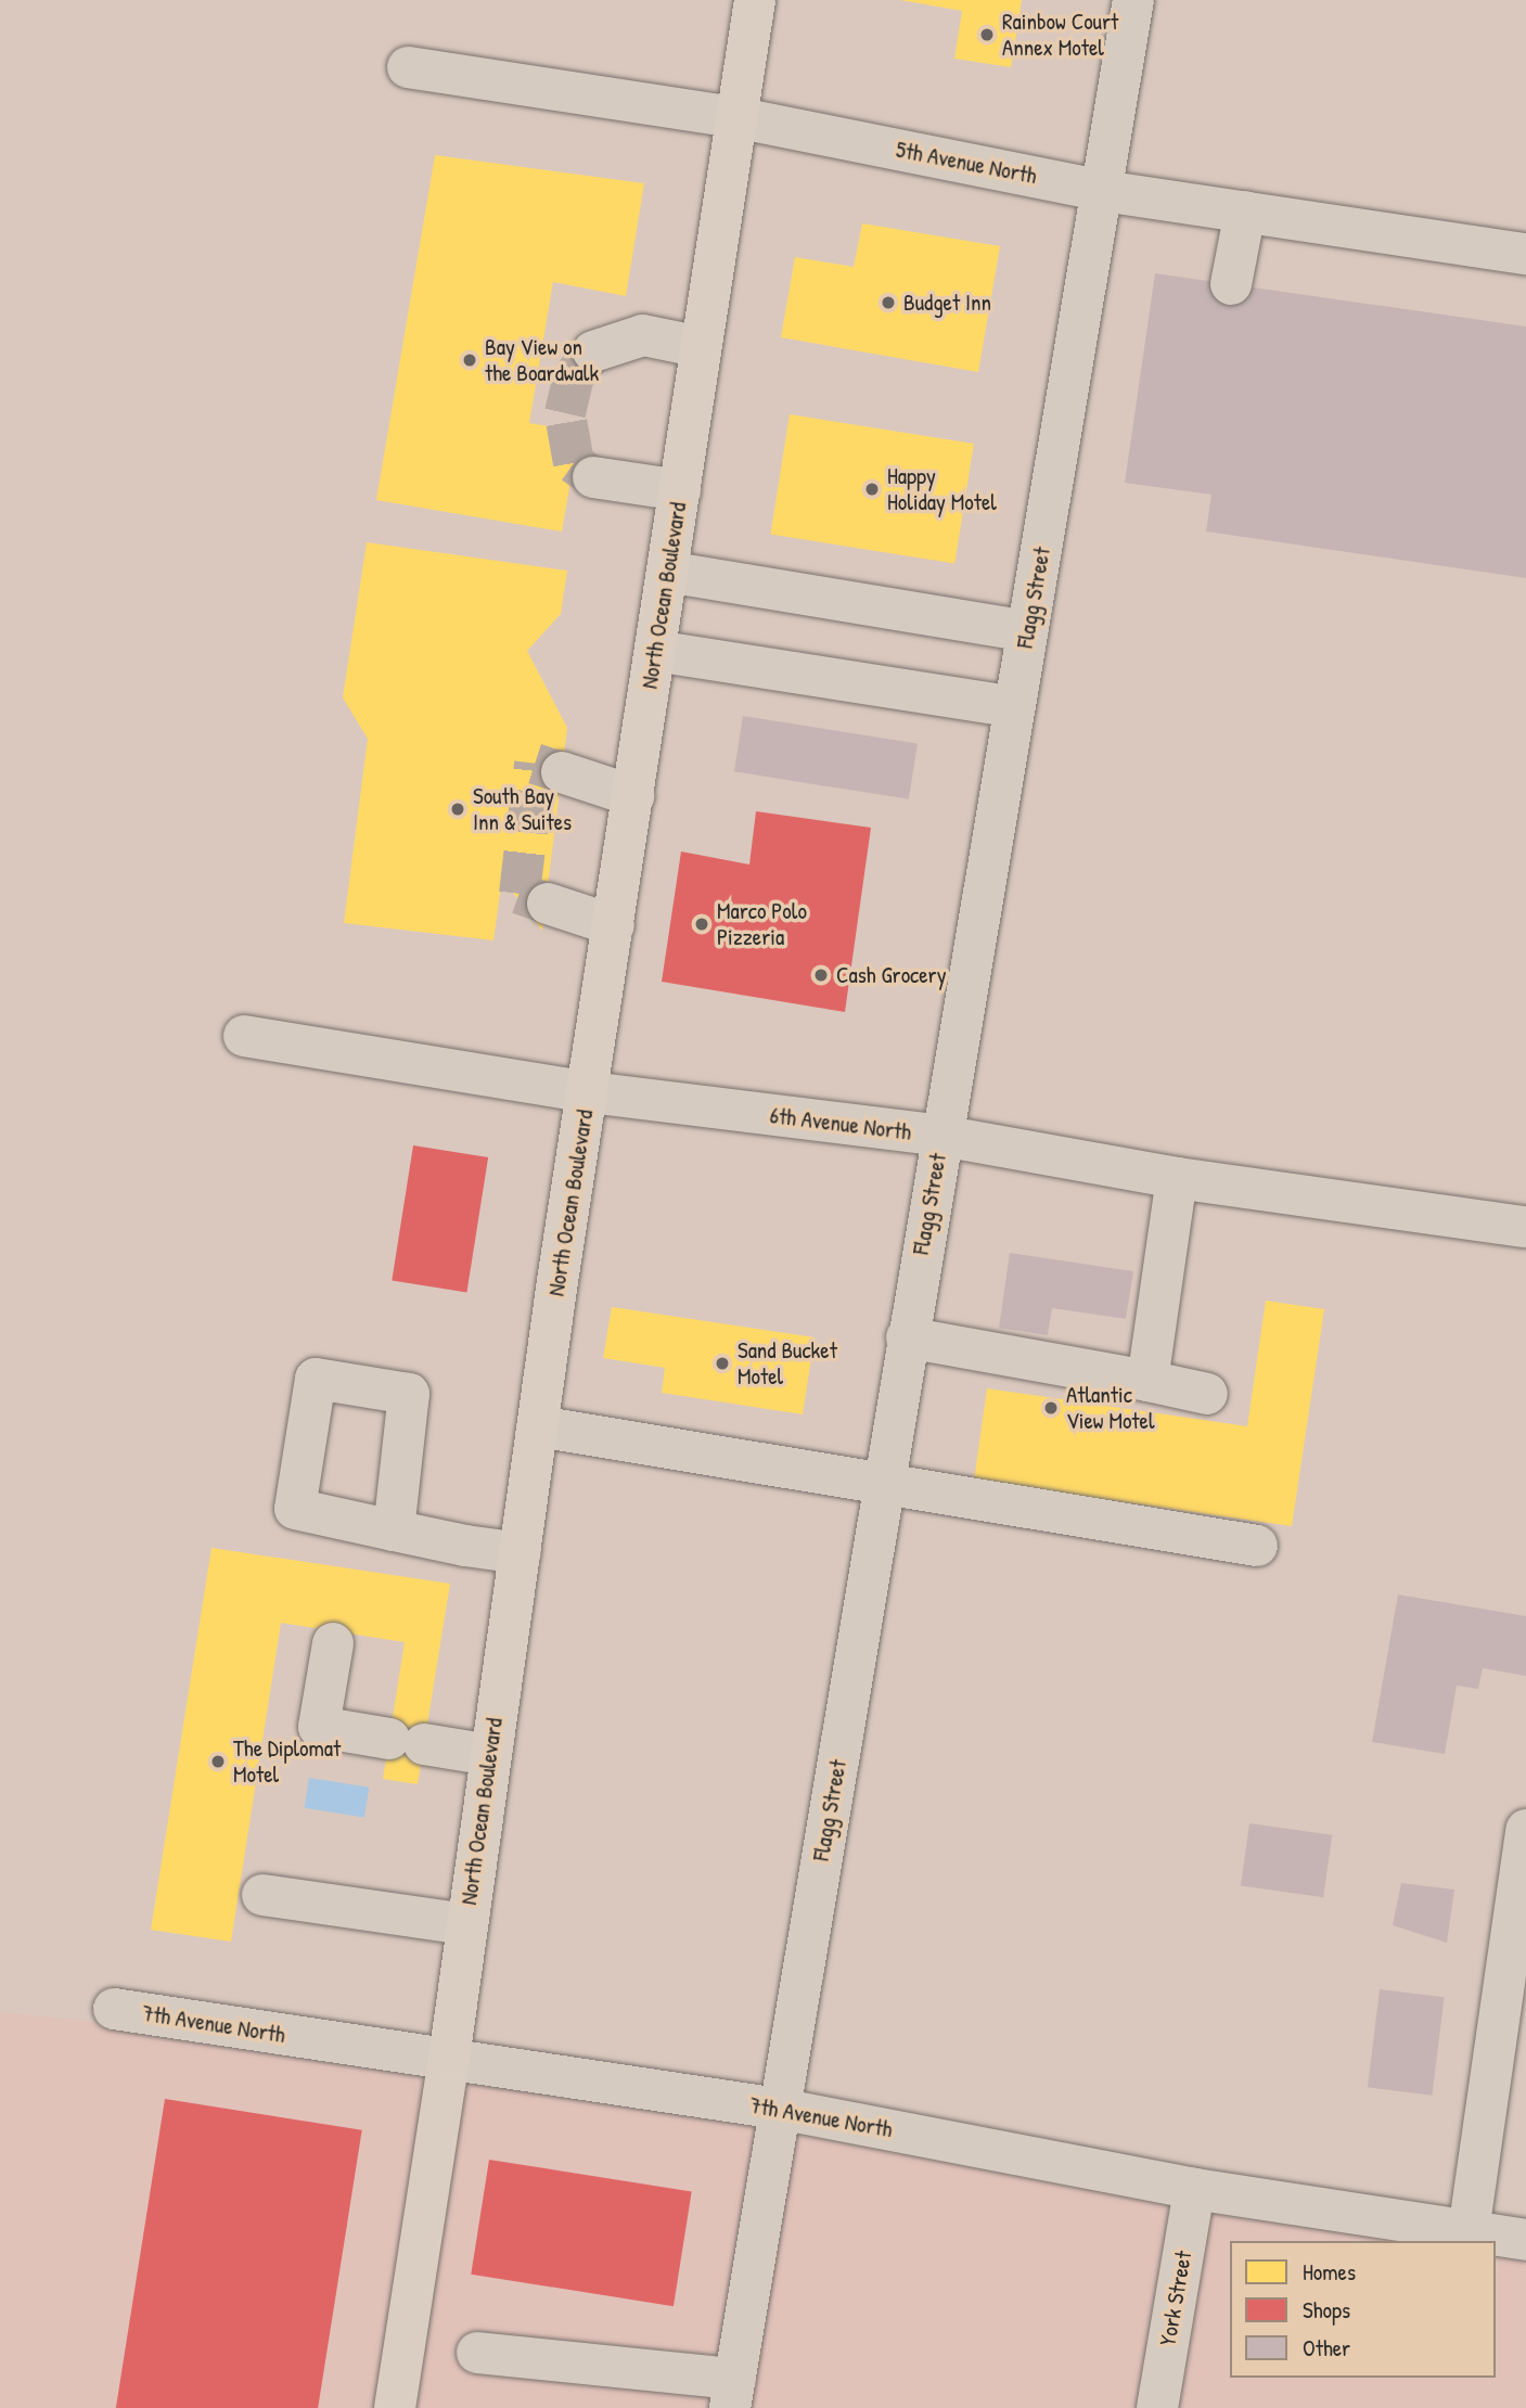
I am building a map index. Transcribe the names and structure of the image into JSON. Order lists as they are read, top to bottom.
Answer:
{
  "streets": {
    "main road": ["North Ocean Boulevard"],
    "street": [
      "5th Avenue North",
      "Flagg Street",
      "6th Avenue North",
      "7th Avenue North",
      "York Street"
    ]
  },
  "crossings": [
    ["5th Avenue North", "North Ocean Boulevard"],
    ["5th Avenue North", "Flagg Street"],
    ["North Ocean Boulevard", "6th Avenue North"],
    ["North Ocean Boulevard", "7th Avenue North"],
    ["Flagg Street", "6th Avenue North"],
    ["Flagg Street", "7th Avenue North"],
    ["7th Avenue North", "York Street"]
  ],
  "places": [
    "Rainbow Court Annex Motel",
    "Budget Inn",
    "Bay View on the Boardwalk",
    "Happy Holiday Motel",
    "South Bay Inn & Suites",
    "Marco Polo Pizzeria",
    "Cash Grocery",
    "Sand Bucket Motel",
    "Atlantic View Motel",
    "The Diplomat Motel"
  ],
  "legend": ["Homes", "Shops", "Other"]
}
